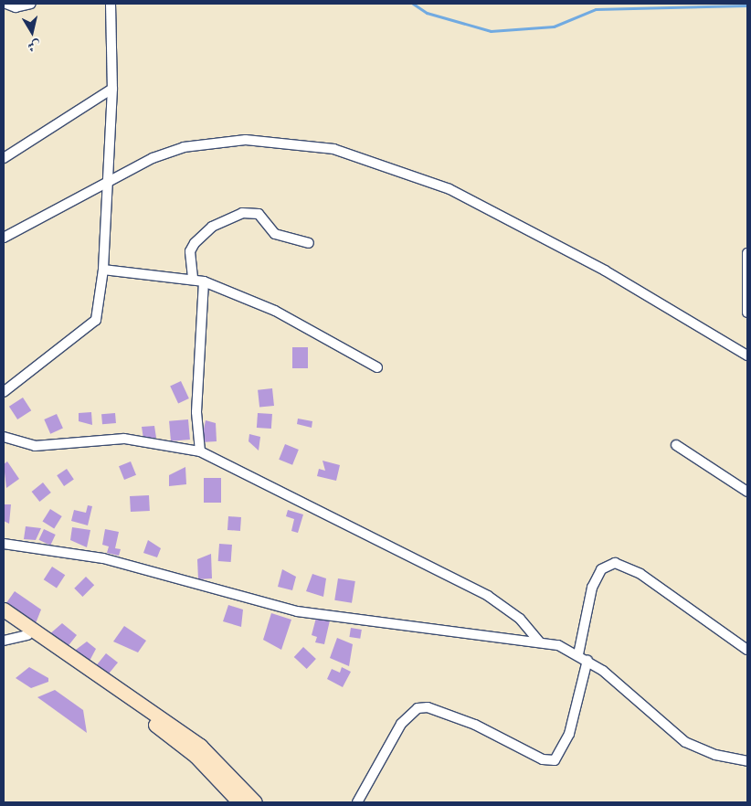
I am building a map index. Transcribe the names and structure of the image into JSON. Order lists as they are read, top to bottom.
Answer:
{
  "north": "bottom"
}
